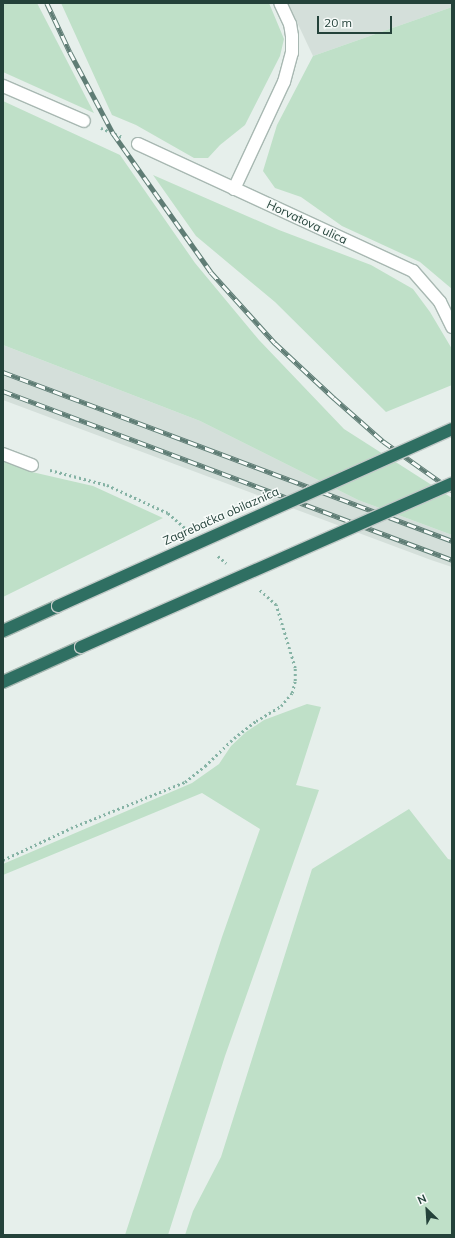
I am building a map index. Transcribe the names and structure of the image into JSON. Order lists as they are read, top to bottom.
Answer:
{
  "streets": {
    "highway": ["Zagrebačka obilaznica"],
    "street": ["Horvatova ulica"]
  },
  "scale_bar": "20 m",
  "north": "top left"
}
